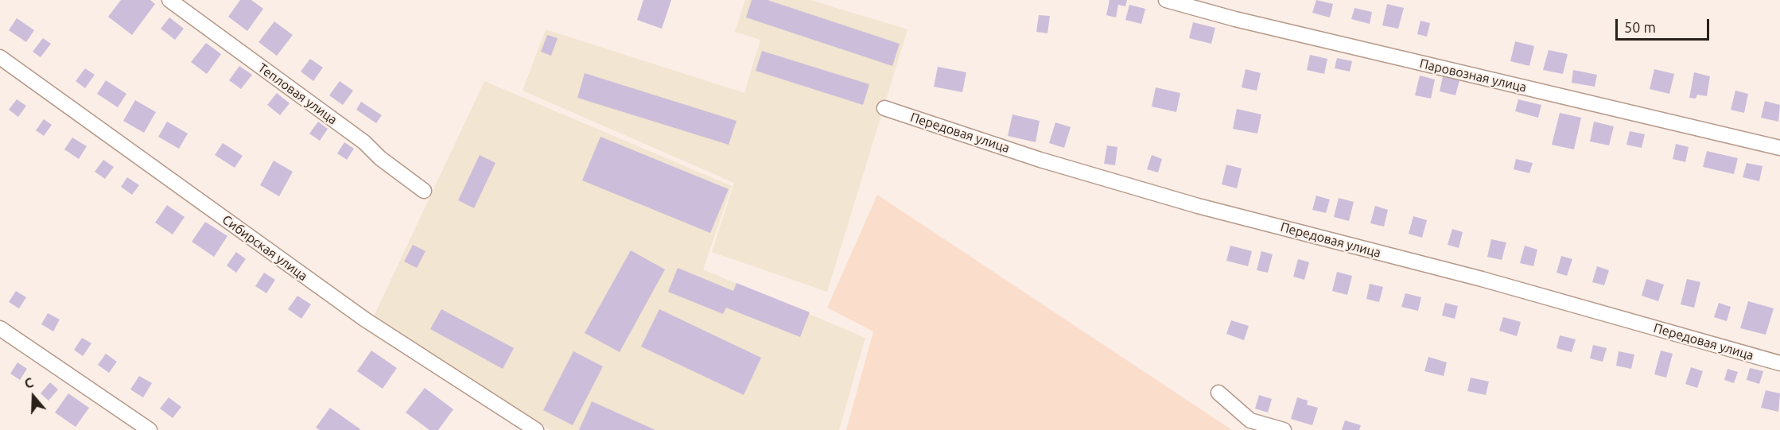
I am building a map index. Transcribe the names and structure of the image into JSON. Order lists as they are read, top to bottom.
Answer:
{
  "streets": {
    "street": [
      "Паровозная улица",
      "Тепловая улица",
      "Передовая улица",
      "Сибирская улица"
    ]
  },
  "scale_bar": "50 m",
  "north": "top"
}
